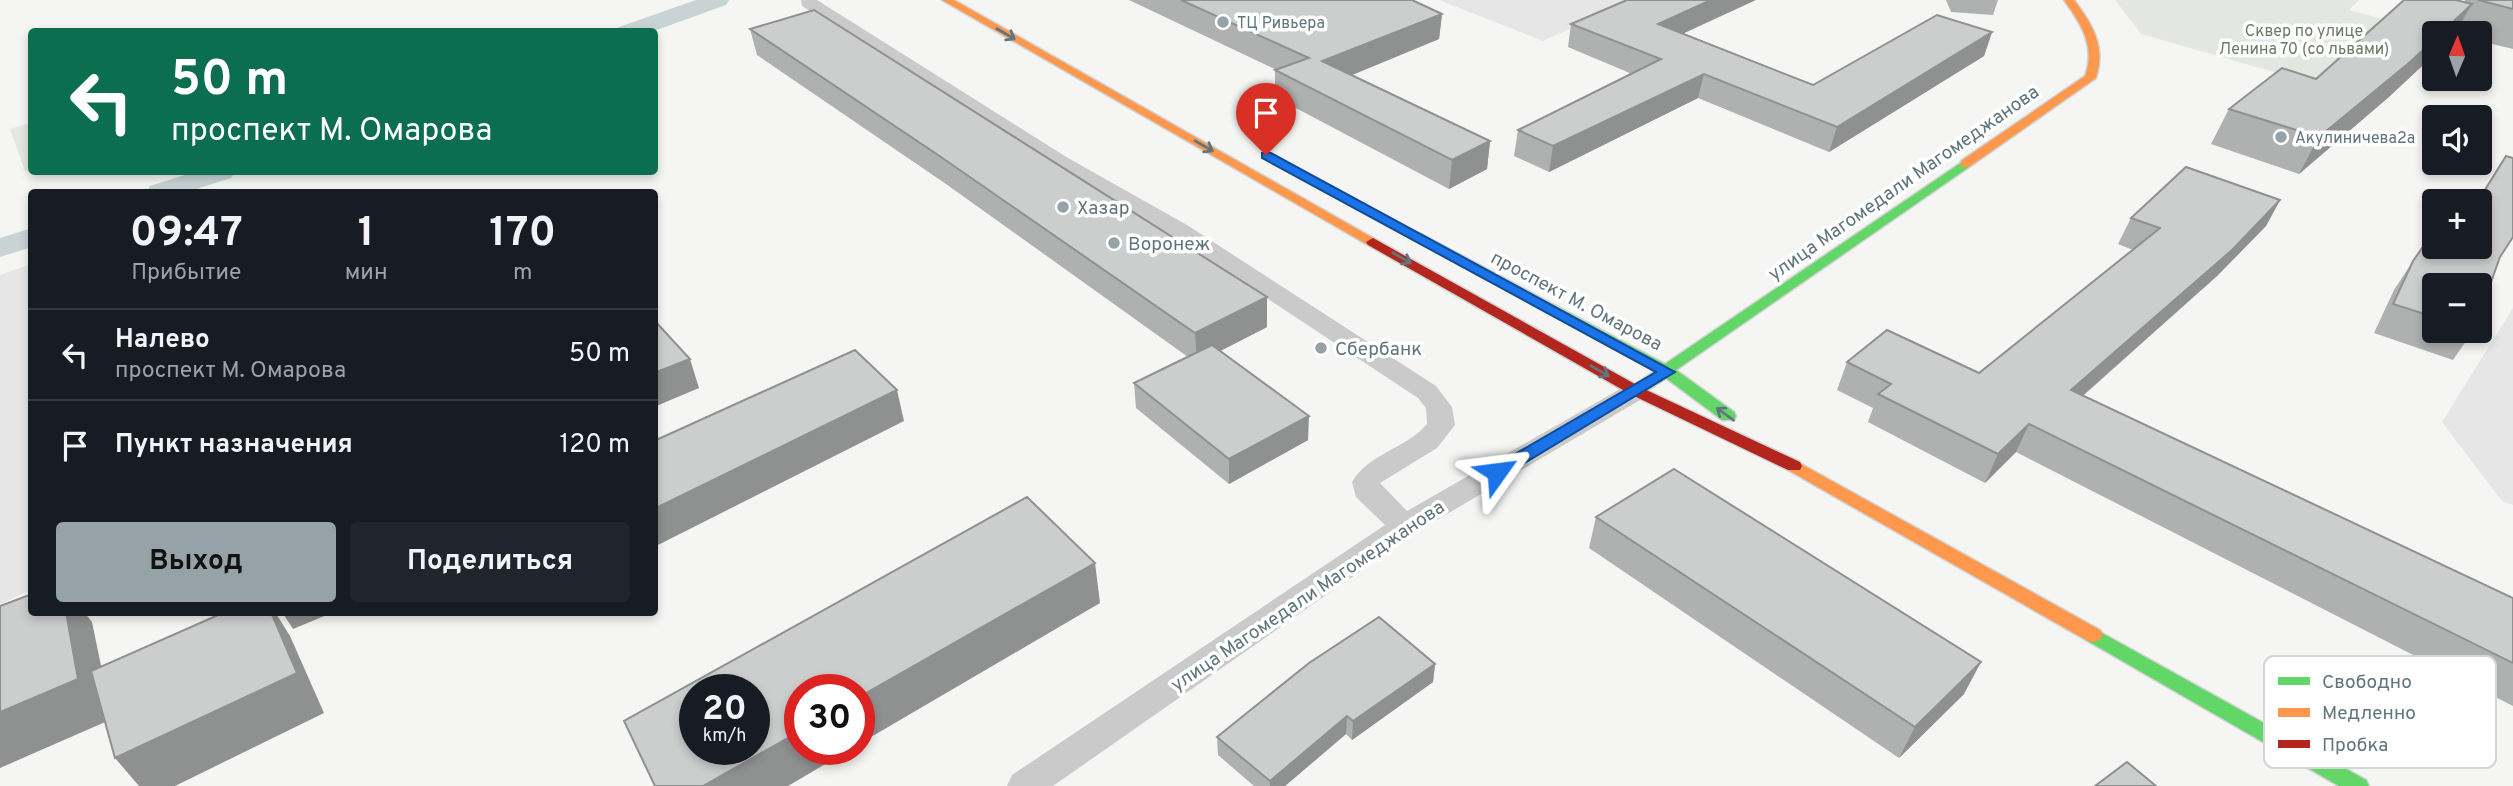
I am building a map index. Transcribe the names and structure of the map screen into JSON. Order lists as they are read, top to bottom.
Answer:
{
  "streets": {
    "main road": ["улица Магомедали Магомеджанова", "проспект М. Омарова", "улица Магомедали Магомеджановa"]
  },
  "crossings": [
    ["улица Магомедали Магомеджанова", "проспект М. Омарова"],
    ["улица Магомедали Магомеджанова", "улица Магомедали Магомеджановa"],
    ["проспект М. Омарова", "улица Магомедали Магомеджановa"]
  ],
  "parks": ["Сквер по улице Ленина 70 (со львами)"],
  "places": [
    "ТЦ Ривьера",
    "Акулиничева2а",
    "Хазар",
    "Воронеж",
    "Сбербанк"
  ],
  "legend": ["Свободно", "Медленно", "Пробка"],
  "north": "top",
  "page": {
    "map_buttons": ["+", "−"],
    "turn": ["50 m", "проспект М. Омарова"],
    "eta": [
      "09:47",
      "Прибытие",
      "1",
      "мин",
      "170",
      "m"
    ],
    "list": [
      {
        "name": "Налево",
        "note": "проспект М. Омарова",
        "value": "50 m"
      },
      {
        "name": "Пункт назначения",
        "value": "120 m"
      }
    ],
    "buttons": ["Выход", "Поделиться"],
    "speed": "20 km/h",
    "limit": "30"
  }
}
